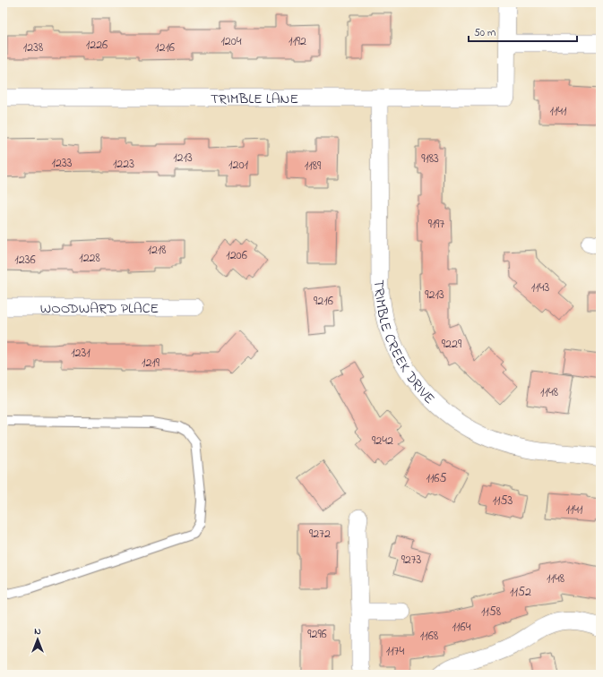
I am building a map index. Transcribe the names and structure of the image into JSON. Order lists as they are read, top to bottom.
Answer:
{
  "streets": {
    "street": ["TRIMBLE LANE", "WOODWARD PLACE", "TRIMBLE CREEK DRIVE"]
  },
  "crossings": [
    ["TRIMBLE LANE", "TRIMBLE CREEK DRIVE"]
  ],
  "house_numbers": [
    "1204",
    "1192",
    "1226",
    "1238",
    "1216",
    "1141",
    "1213",
    "9183",
    "1233",
    "1223",
    "1201",
    "1189",
    "9197",
    "1218",
    "1206",
    "1228",
    "1236",
    "1143",
    "9213",
    "9216",
    "9229",
    "1231",
    "1219",
    "1148",
    "9242",
    "1165",
    "1153",
    "1141",
    "9272",
    "9273",
    "1148",
    "1152",
    "1158",
    "1164",
    "9296",
    "1168",
    "1174"
  ],
  "scale_bar": "50 m",
  "north": "top"
}
